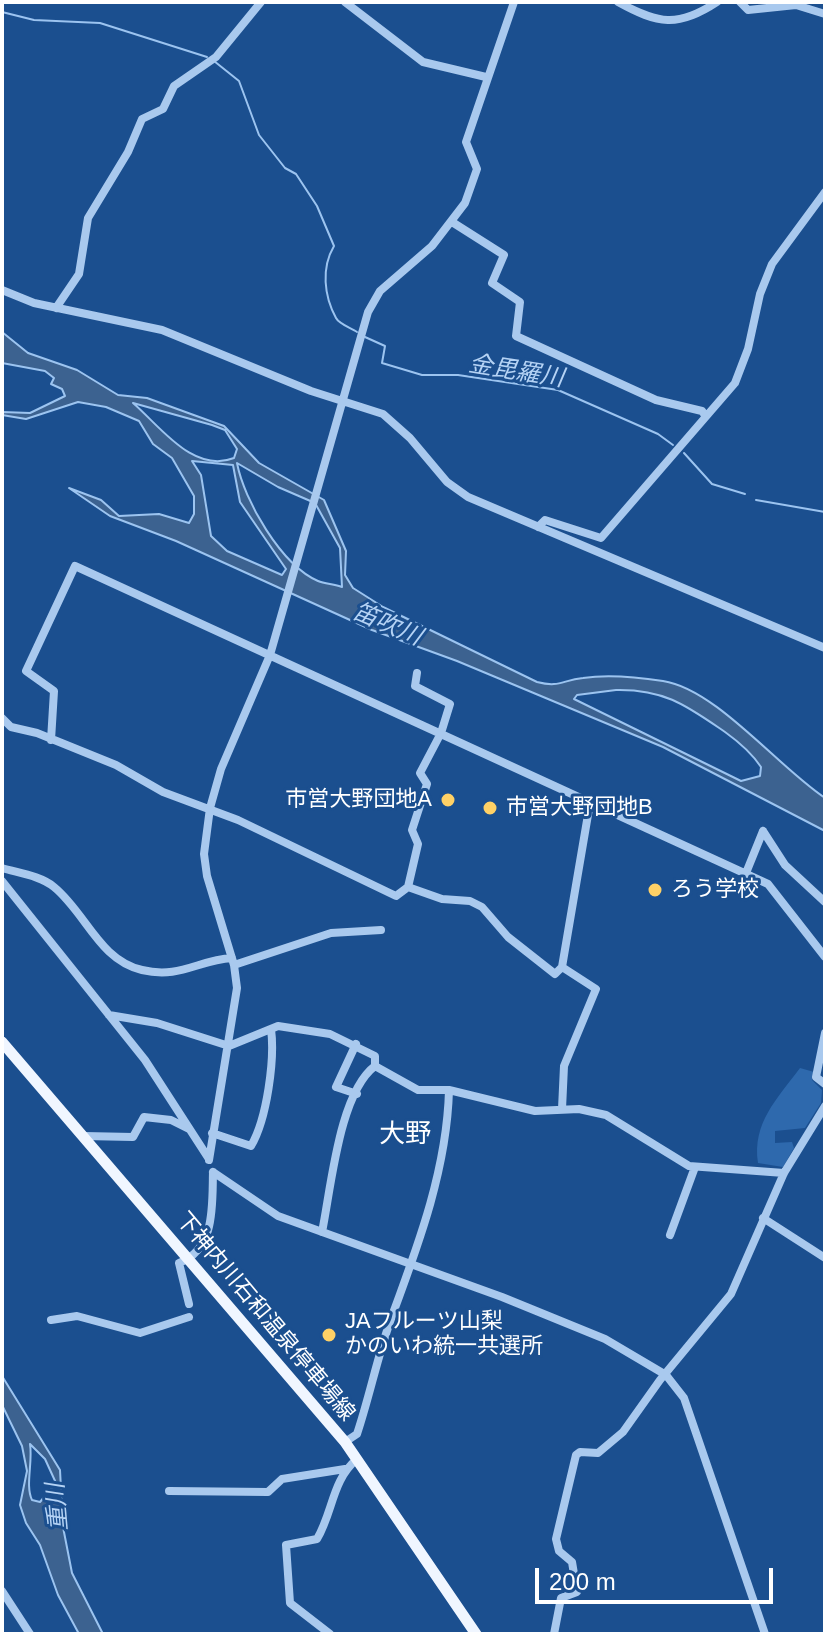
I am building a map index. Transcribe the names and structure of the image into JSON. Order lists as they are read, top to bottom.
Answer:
{
  "streets": {
    "main road": ["下神内川石和温泉停車場線"]
  },
  "districts": ["大野"],
  "water": ["金毘羅川", "笛吹川", "重川"],
  "places": [
    "市営大野団地A",
    "市営大野団地B",
    "ろう学校",
    "JAフルーツ山梨 かのいわ統一共選所"
  ],
  "scale_bar": "200 m"
}
